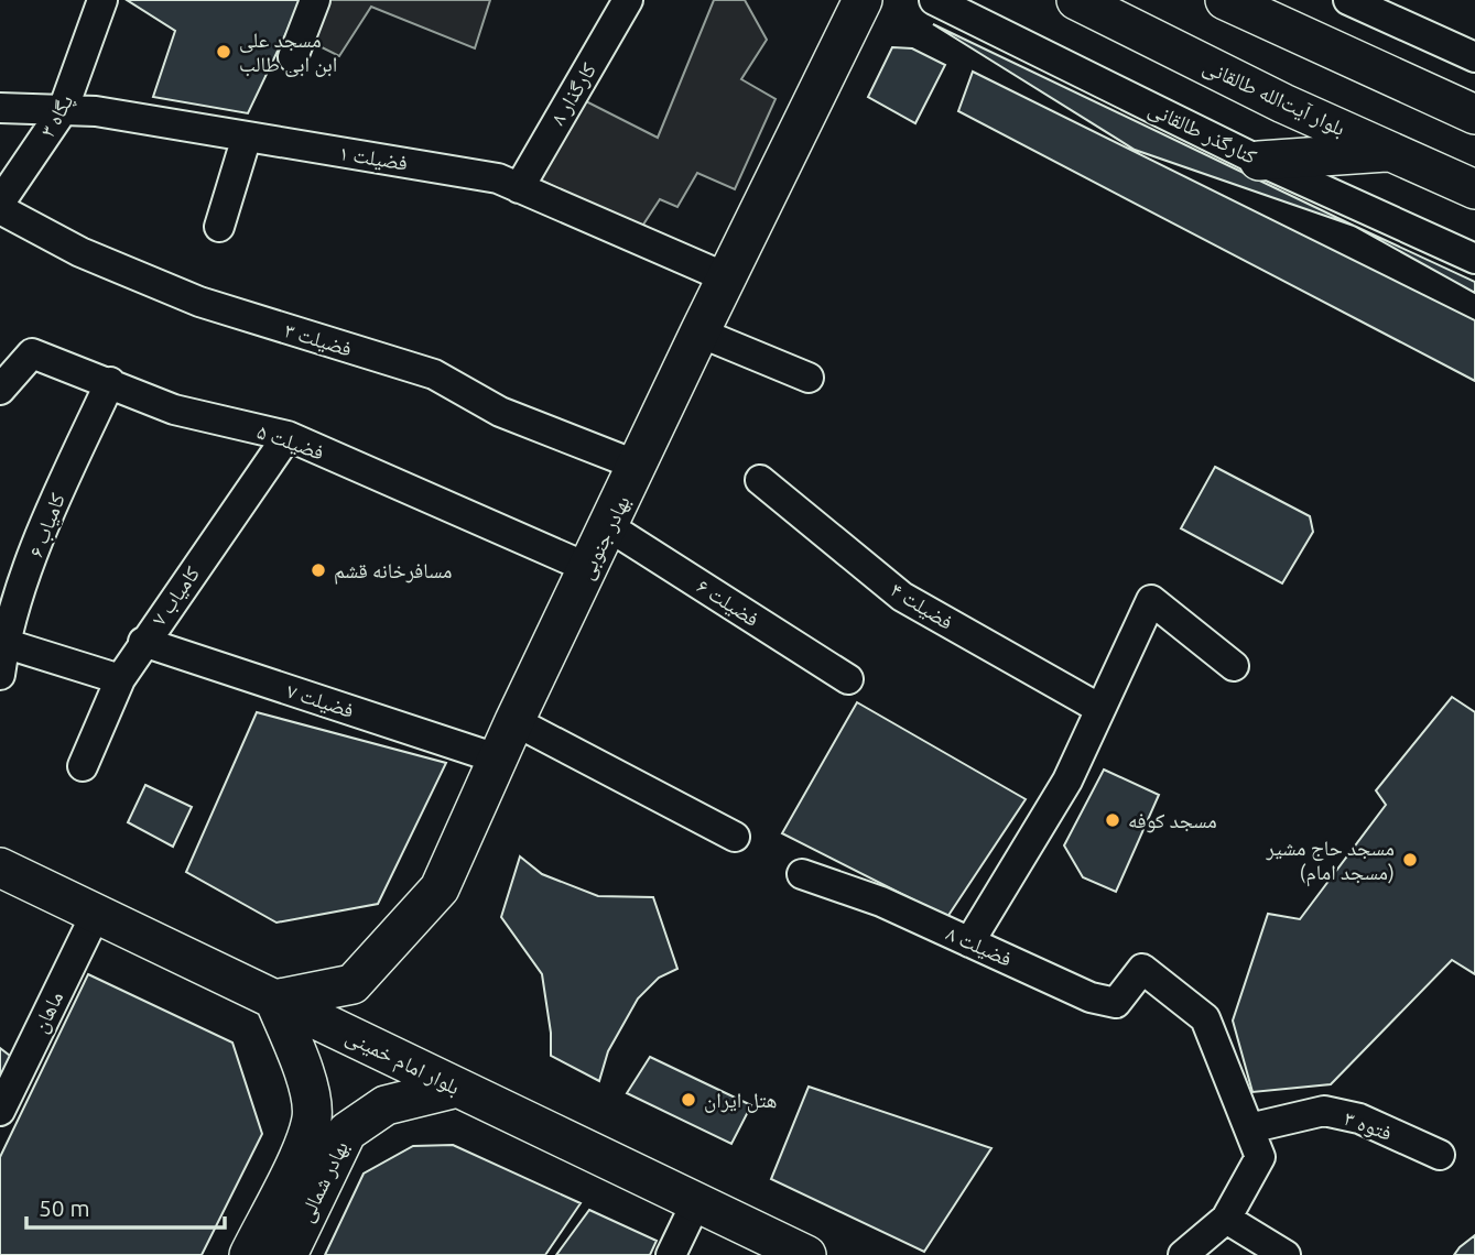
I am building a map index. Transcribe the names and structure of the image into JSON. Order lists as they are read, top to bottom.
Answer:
{
  "streets": {
    "main road": [
      "بلوار آیت‌الله طالقانی",
      "بهادر جنوبی",
      "بلوار امام خمینی",
      "بهادر شمالی"
    ],
    "street": [
      "کارگذار ۸",
      "پگاه ۳",
      "کنارگذر طالقانی",
      "فضیلت ۱",
      "فضیلت ۳",
      "فضیلت ۵",
      "کامیاب ۶",
      "کامیاب ۷",
      "فضیلت ۶",
      "فضیلت ۴",
      "فضیلت ۷",
      "فضیلت ۸",
      "ماهان",
      "فتوه ۳"
    ]
  },
  "crossings": [
    ["کارگذار ۸", "فضیلت ۱"],
    ["پگاه ۳", "فضیلت ۱"],
    ["فضیلت ۱", "بهادر جنوبی"],
    ["فضیلت ۳", "بهادر جنوبی"],
    ["فضیلت ۵", "کامیاب ۶"],
    ["فضیلت ۵", "بهادر جنوبی"],
    ["فضیلت ۵", "کامیاب ۷"],
    ["بهادر جنوبی", "فضیلت ۶"],
    ["بهادر جنوبی", "فضیلت ۷"],
    ["بهادر جنوبی", "بلوار امام خمینی"],
    ["بهادر جنوبی", "بهادر شمالی"],
    ["کامیاب ۷", "فضیلت ۷"],
    ["فضیلت ۸", "فتوه ۳"],
    ["ماهان", "بلوار امام خمینی"],
    ["بلوار امام خمینی", "بهادر شمالی"]
  ],
  "places": [
    "مسجد علی ابن ابی طالب",
    "مسافرخانه قشم",
    "مسجد کوفه",
    "مسجد حاج مشیر (مسجد امام)",
    "هتل ایران"
  ],
  "scale_bar": "50 m"
}
